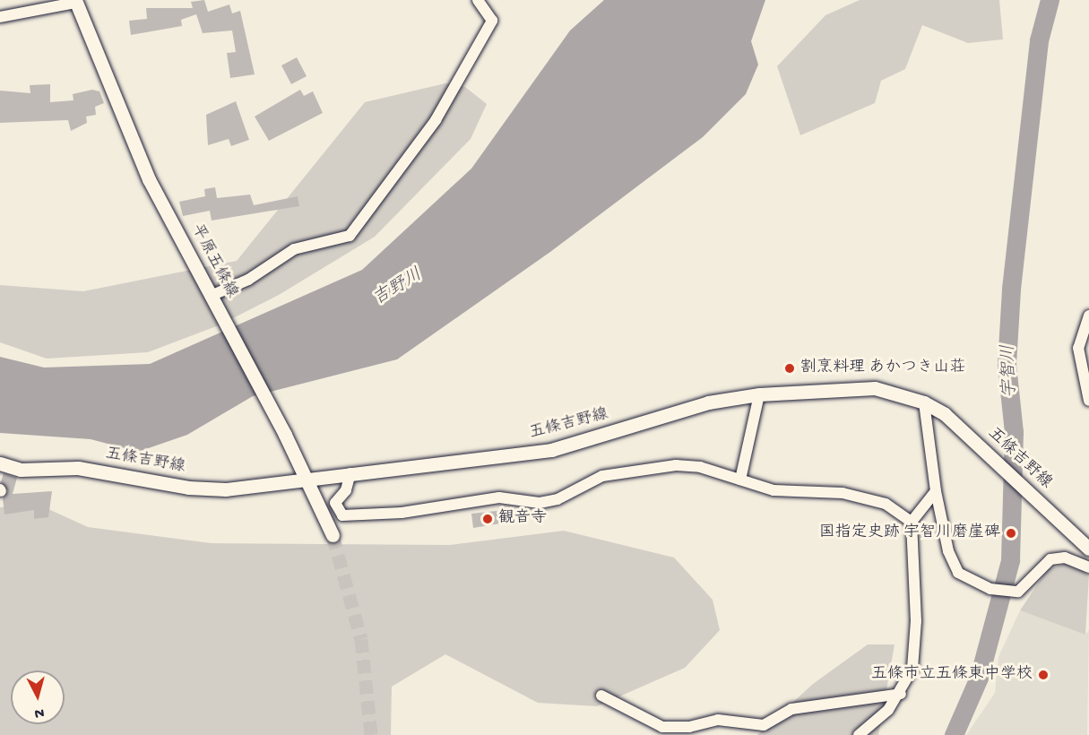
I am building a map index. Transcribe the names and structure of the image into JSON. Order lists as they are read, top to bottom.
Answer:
{
  "streets": {
    "main road": ["平原五條線", "五條吉野線"]
  },
  "crossings": [
    ["平原五條線", "五條吉野線"]
  ],
  "water": ["吉野川", "宇智川"],
  "places": [
    "割烹料理 あかつき山荘",
    "観音寺",
    "国指定史跡 宇智川磨崖碑",
    "五條市立五條東中学校"
  ],
  "north": "bottom"
}
